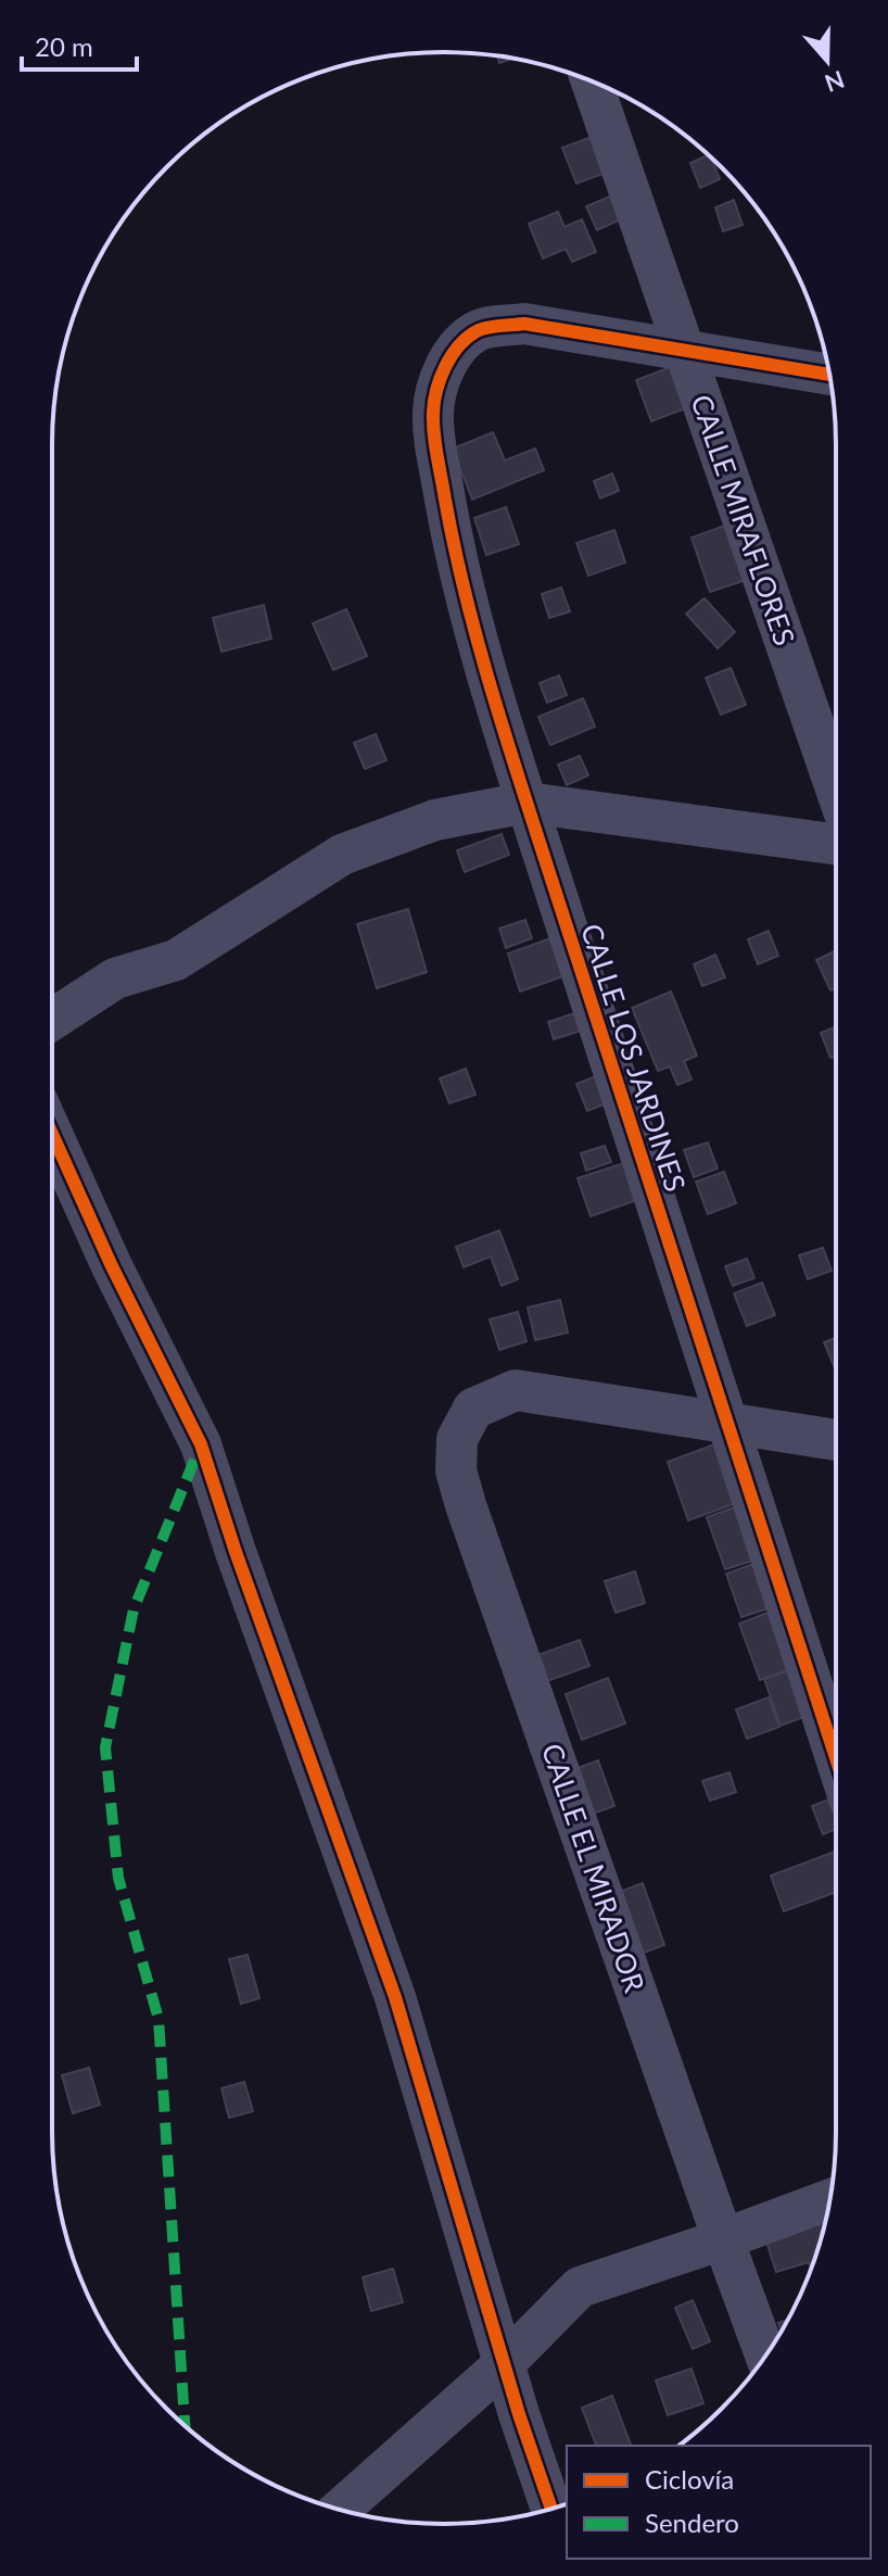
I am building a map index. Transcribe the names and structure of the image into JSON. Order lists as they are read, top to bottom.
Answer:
{
  "streets": {
    "street": ["CALLE MIRAFLORES", "CALLE LOS JARDINES", "CALLE EL MIRADOR"]
  },
  "crossings": [
    ["CALLE MIRAFLORES", "CALLE LOS JARDINES"],
    ["CALLE LOS JARDINES", "CALLE EL MIRADOR"]
  ],
  "legend": ["Ciclovía", "Sendero"],
  "scale_bar": "20 m",
  "north": "bottom"
}
